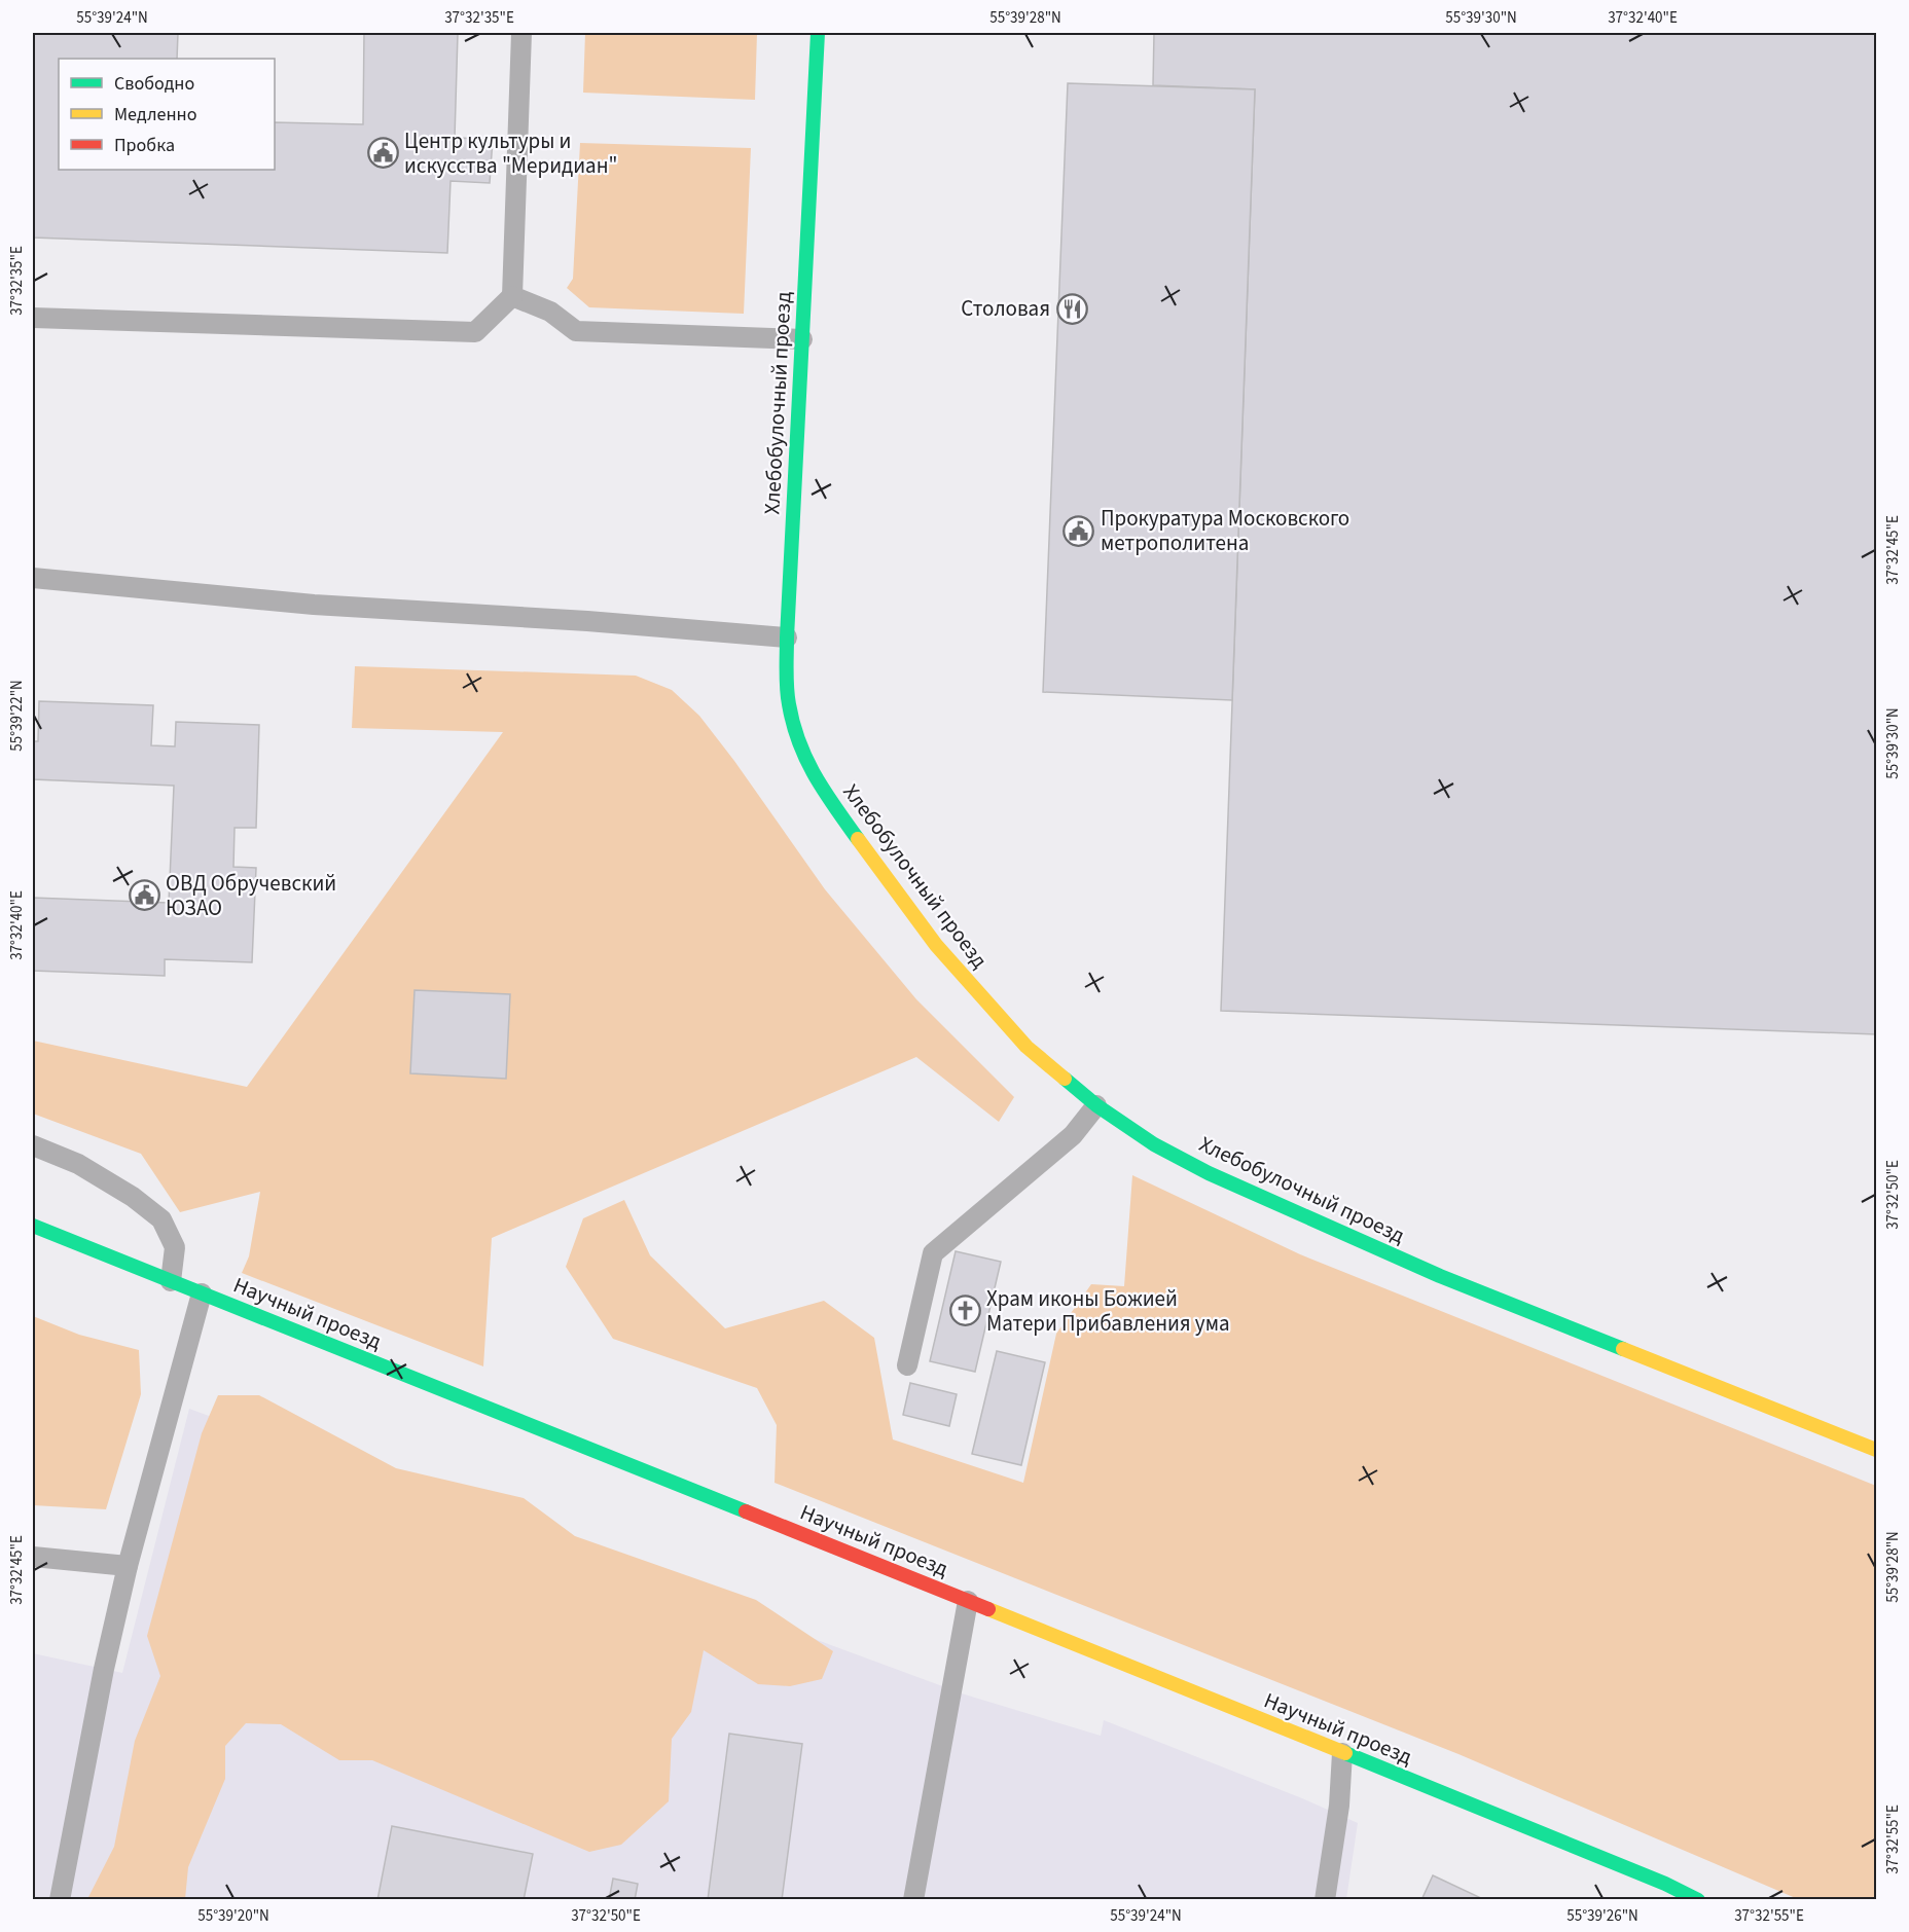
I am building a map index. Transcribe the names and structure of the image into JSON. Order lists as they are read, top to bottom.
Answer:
{
  "streets": {
    "street": ["Хлебобулочный проезд", "Научный проезд"]
  },
  "places": {
    "public building": ["Центр культуры и искусства \"Меридиан\"", "Прокуратура Московского метрополитена", "ОВД Обручевский ЮЗАО"],
    "restaurant": ["Столовая"],
    "church": ["Храм иконы Божией Матери Прибавления ума"]
  },
  "legend": ["Свободно", "Медленно", "Пробка"],
  "coordinates": [
    "55°39'24\"N",
    "37°32'35\"E",
    "55°39'28\"N",
    "55°39'30\"N",
    "37°32'40\"E",
    "37°32'45\"E",
    "55°39'22\"N",
    "37°32'50\"E",
    "37°32'55\"E",
    "55°39'20\"N",
    "55°39'26\"N"
  ]
}
